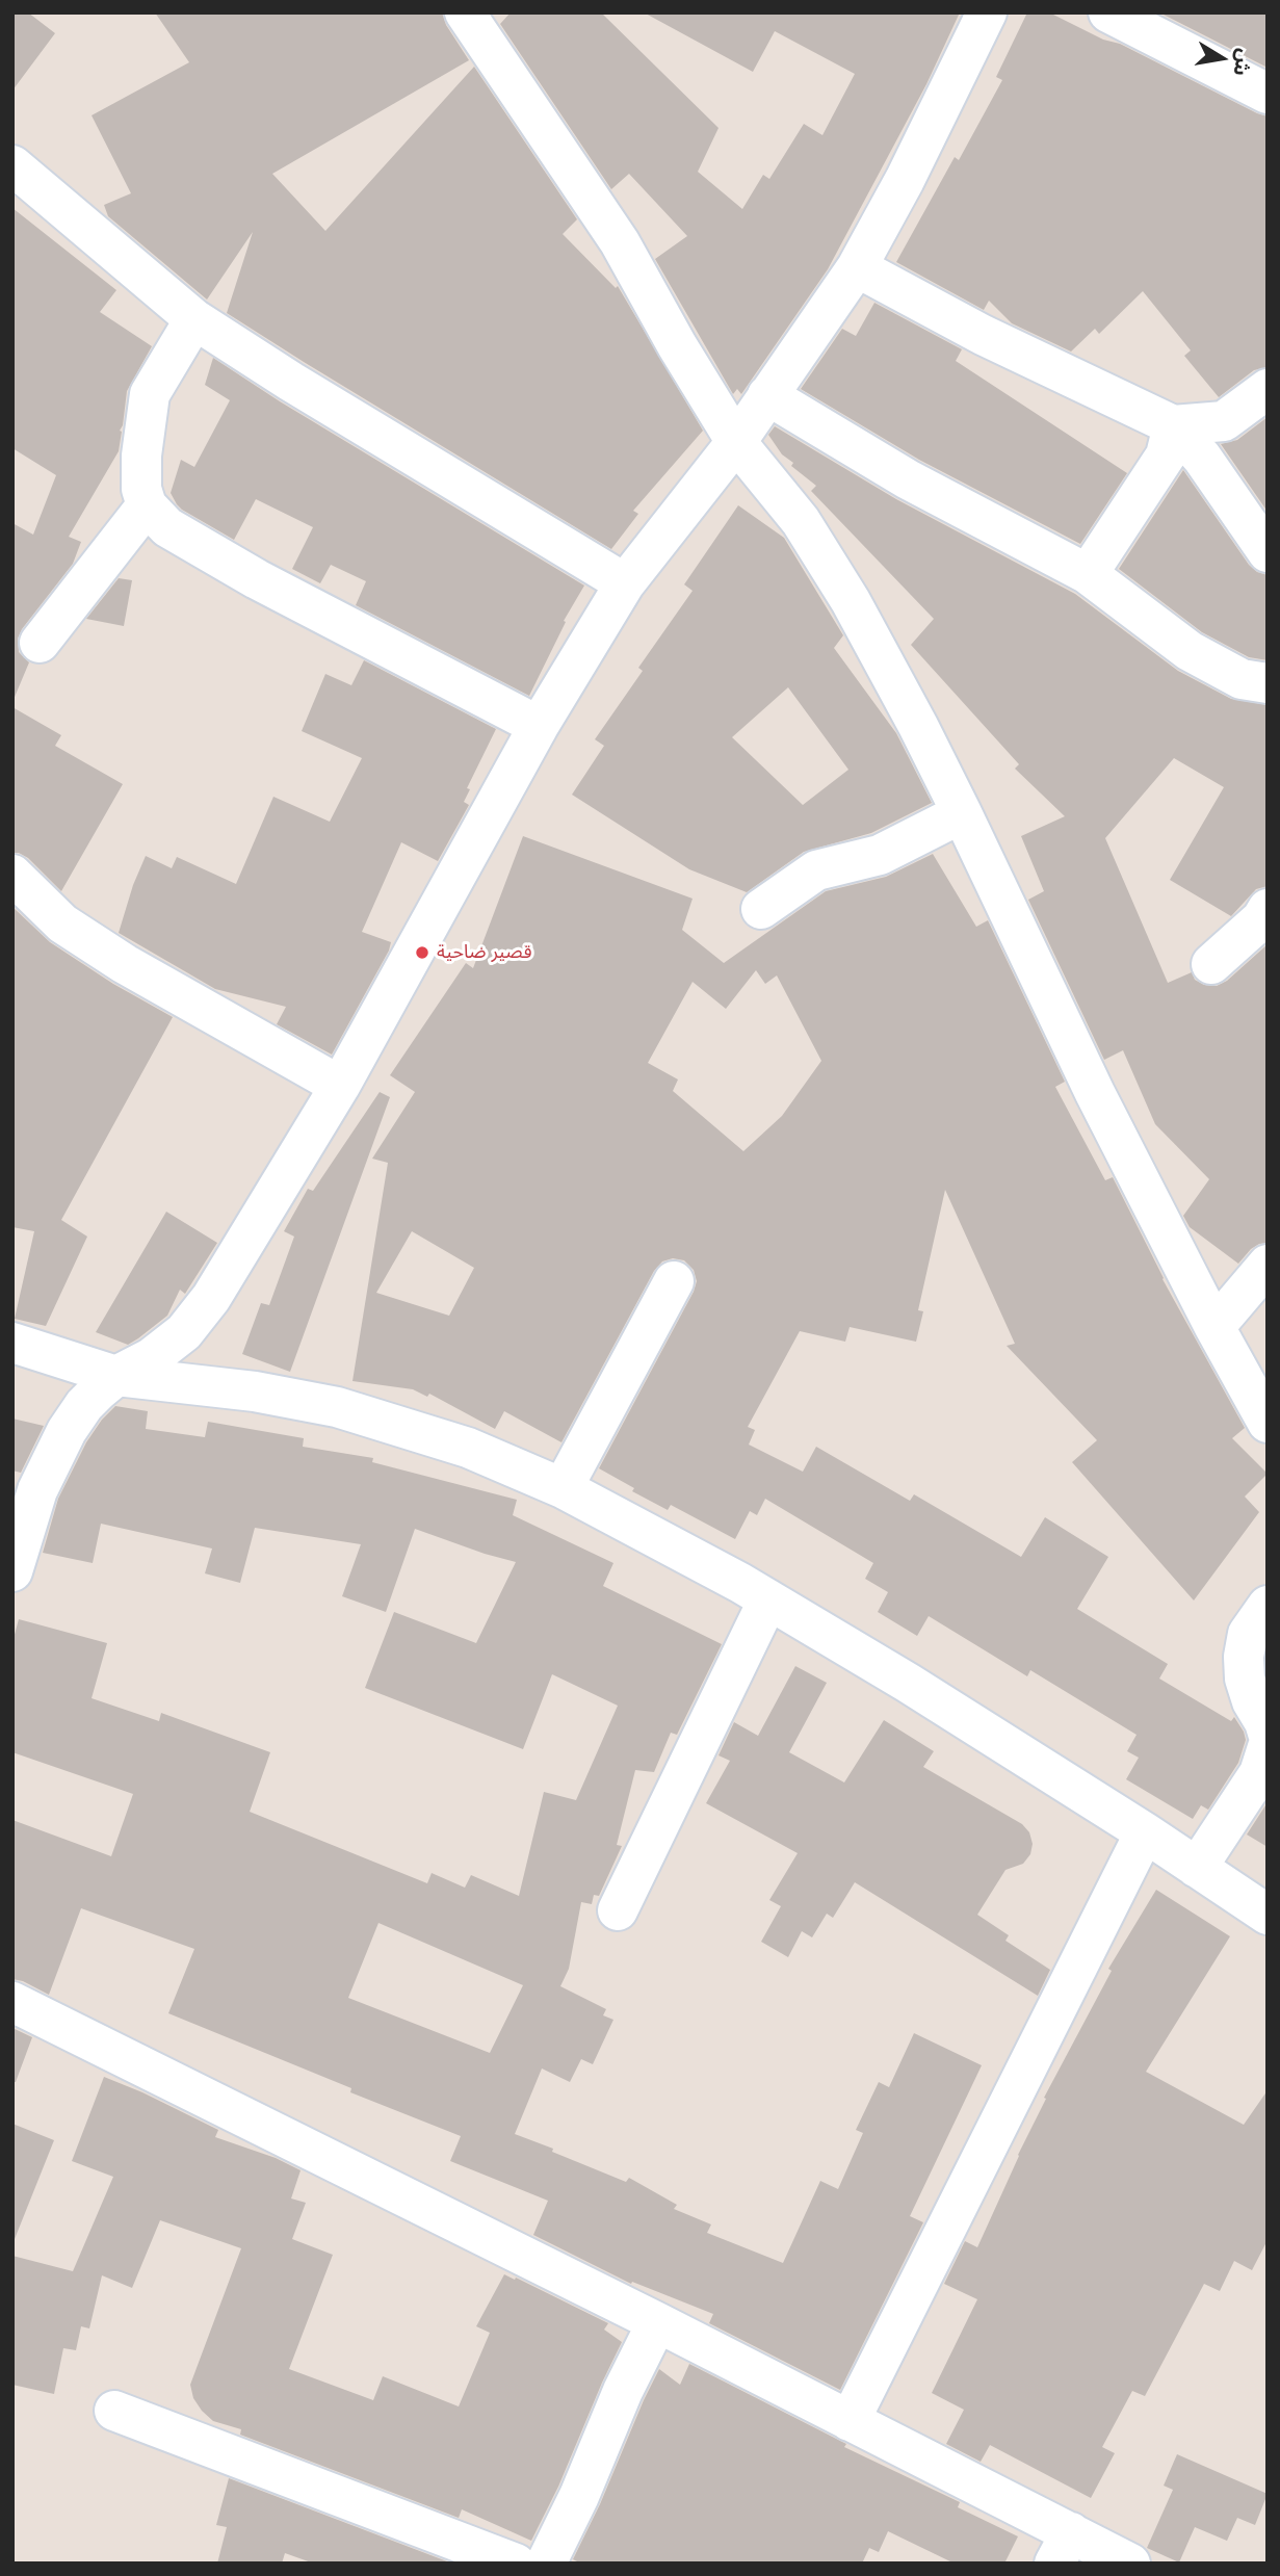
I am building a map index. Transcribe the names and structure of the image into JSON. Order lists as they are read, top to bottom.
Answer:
{
  "places": ["قصير ضاحية"],
  "north": "right"
}
